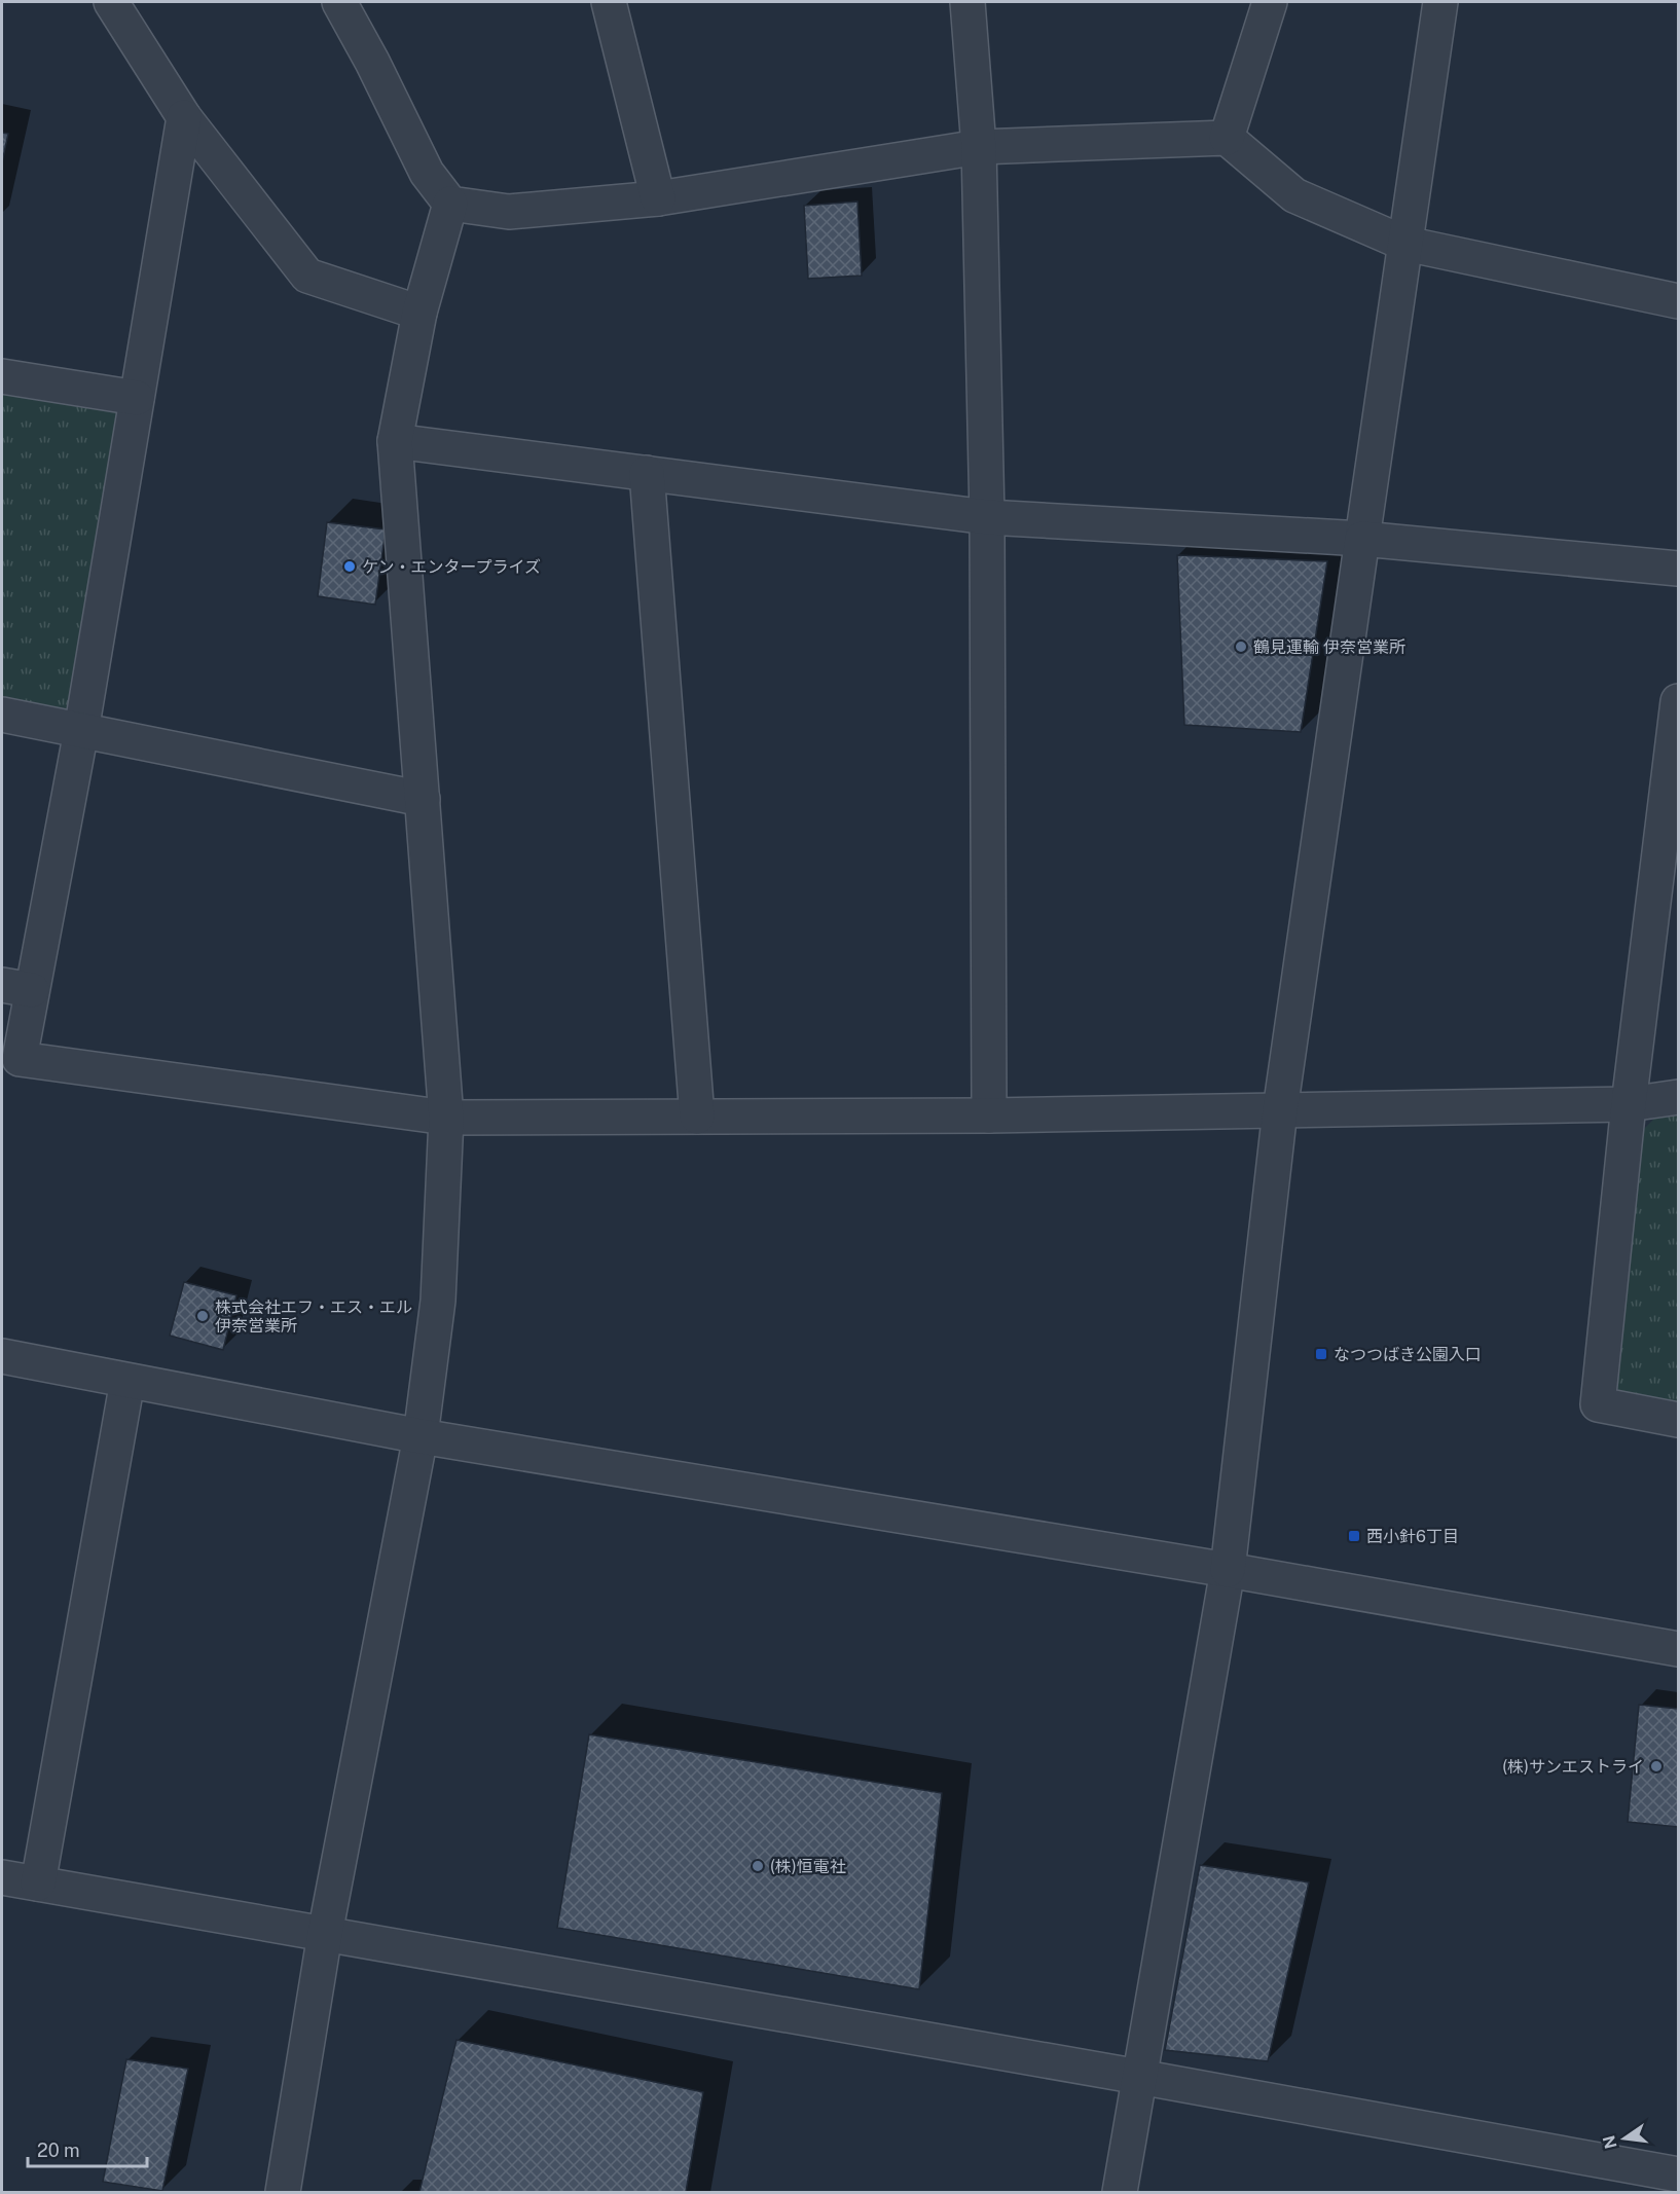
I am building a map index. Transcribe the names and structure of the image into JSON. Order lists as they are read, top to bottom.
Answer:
{
  "places": {
    "other": [
      "ケン・エンタープライズ",
      "鶴見運輸 伊奈営業所",
      "株式会社エフ・エス・エル 伊奈営業所",
      "(株)サンエストライ",
      "(株)恒電社"
    ],
    "transit": ["なつつばき公園入口", "西小針6丁目"]
  },
  "scale_bar": "20 m",
  "north": "left"
}
